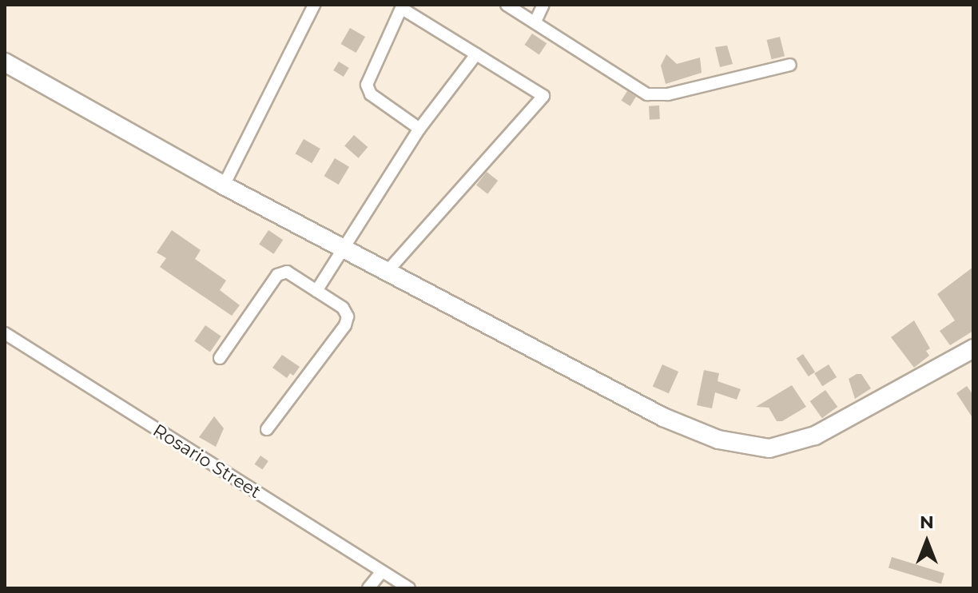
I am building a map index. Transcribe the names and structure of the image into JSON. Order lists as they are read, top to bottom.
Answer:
{
  "streets": {
    "street": ["Rosario Street"]
  },
  "north": "top"
}
